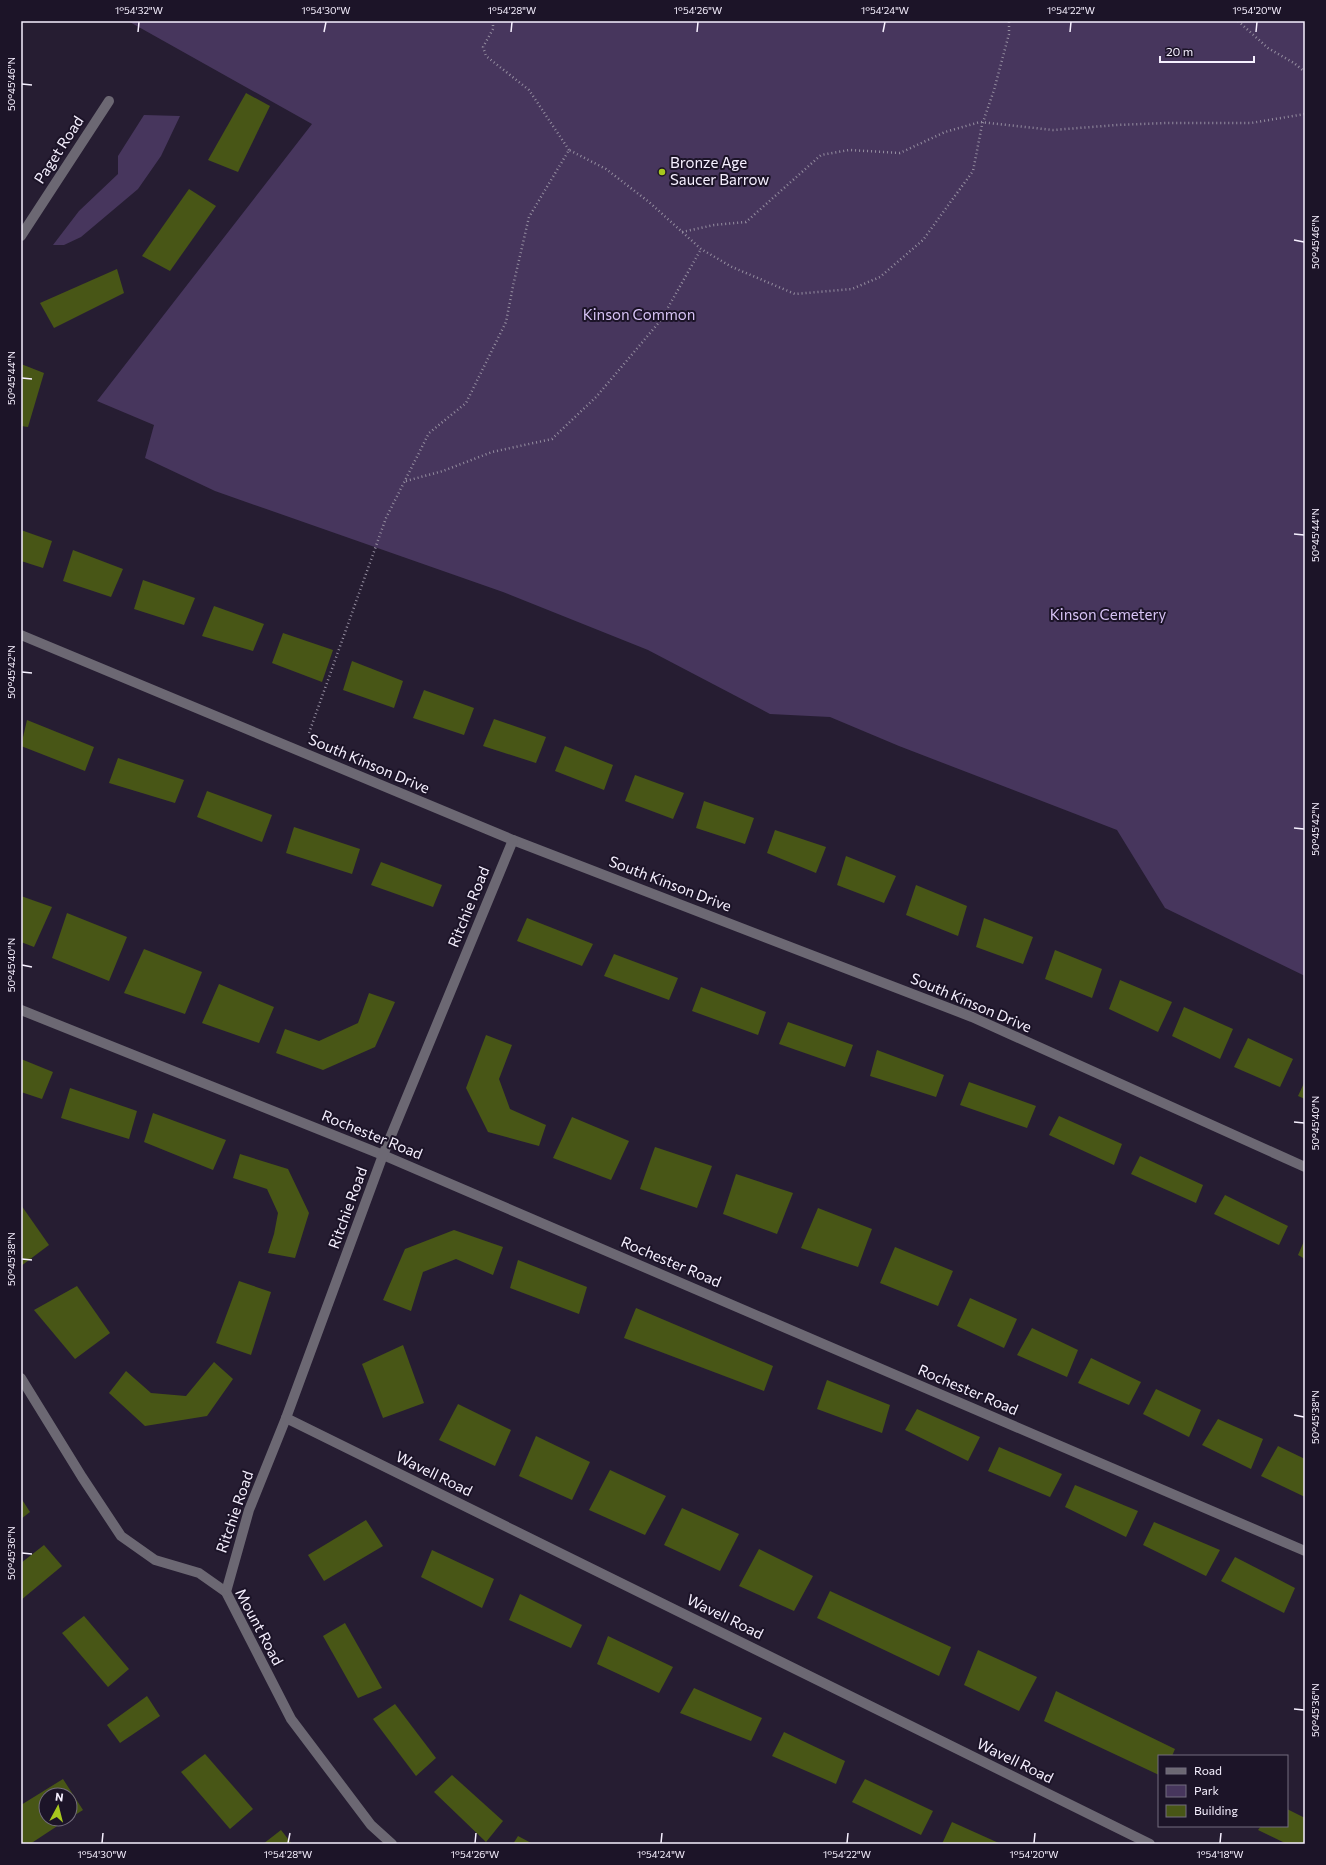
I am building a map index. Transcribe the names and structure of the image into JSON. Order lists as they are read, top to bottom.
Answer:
{
  "streets": {
    "street": [
      "Paget Road",
      "South Kinson Drive",
      "Ritchie Road",
      "Rochester Road",
      "Wavell Road",
      "Mount Road"
    ]
  },
  "crossings": [
    ["South Kinson Drive", "Ritchie Road"],
    ["Ritchie Road", "Rochester Road"],
    ["Ritchie Road", "Wavell Road"],
    ["Ritchie Road", "Mount Road"]
  ],
  "parks": ["Kinson Common", "Kinson Cemetery"],
  "places": ["Bronze Age Saucer Barrow"],
  "legend": ["Road", "Park", "Building"],
  "scale_bar": "20 m",
  "north": "top",
  "coordinates": [
    "1°54'32\"W",
    "1°54'30\"W",
    "1°54'28\"W",
    "1°54'26\"W",
    "1°54'24\"W",
    "1°54'22\"W",
    "1°54'20\"W",
    "50°45'46\"N",
    "50°45'44\"N",
    "50°45'42\"N",
    "50°45'40\"N",
    "50°45'38\"N",
    "50°45'36\"N",
    "1°54'18\"W"
  ]
}
